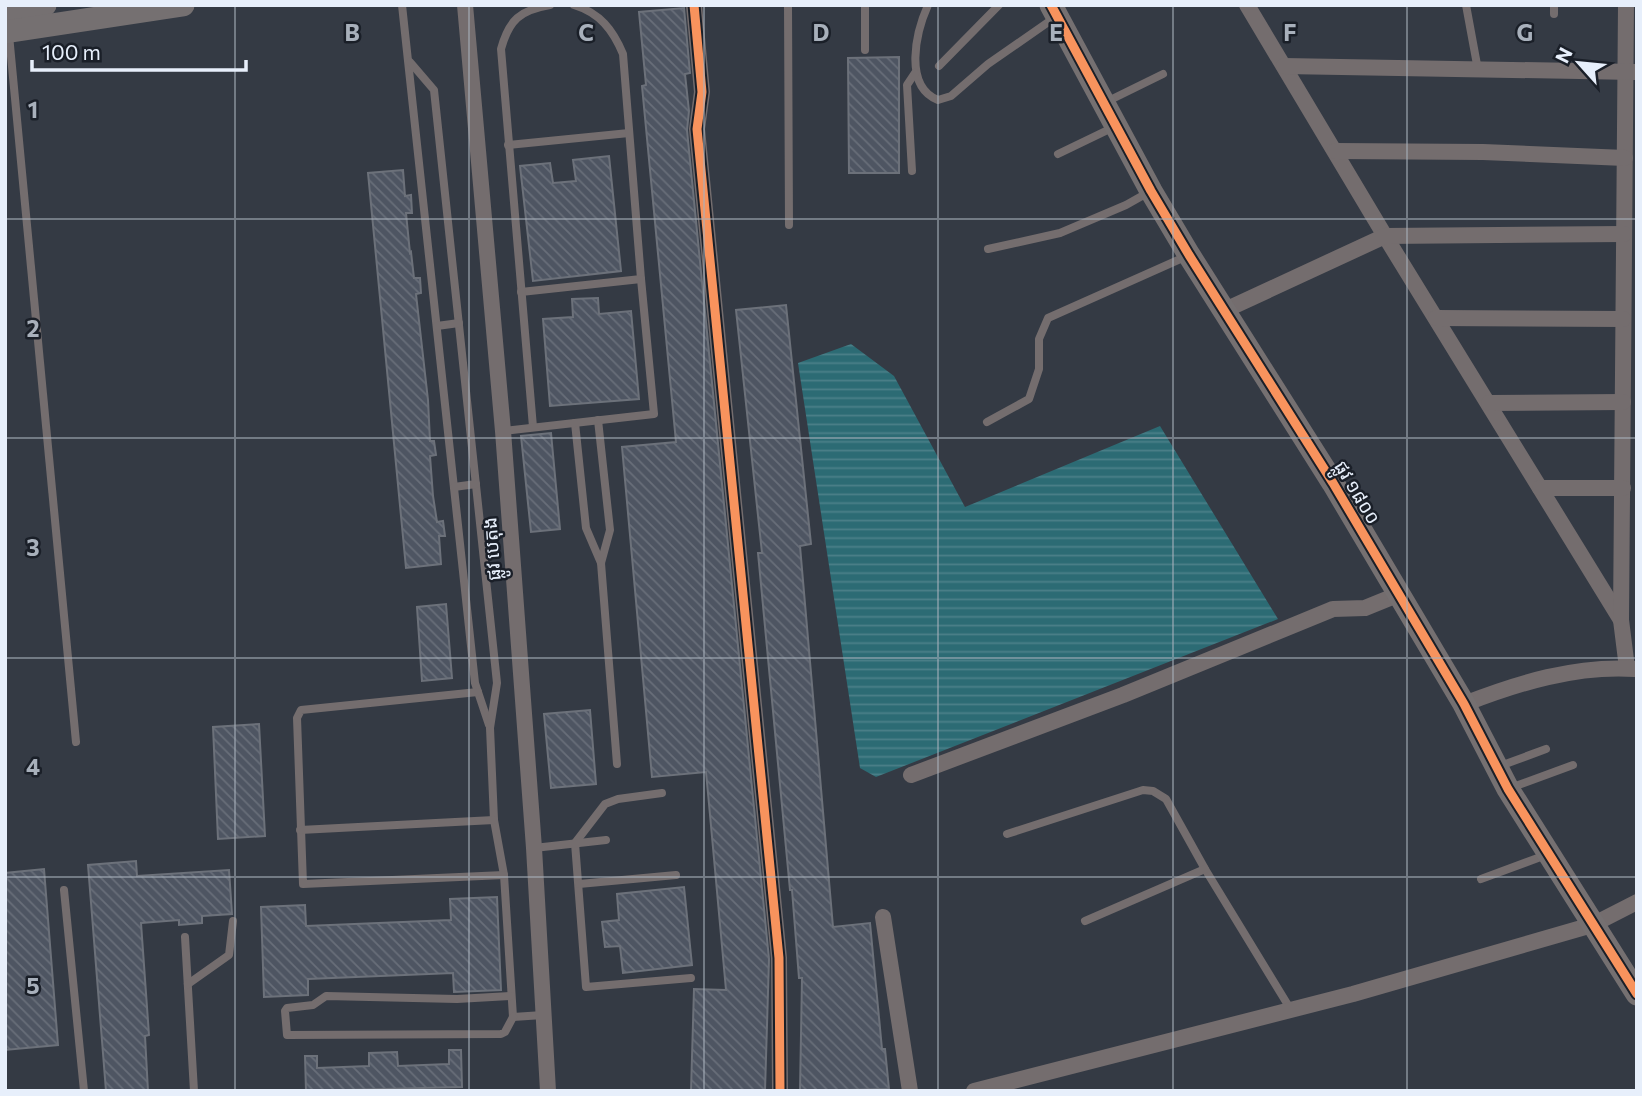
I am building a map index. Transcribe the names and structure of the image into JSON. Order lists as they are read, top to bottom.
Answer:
{
  "streets": {
    "street": ["ផ្លូវ ១៨០០", "ផ្លូវ បេតុង"]
  },
  "scale_bar": "100 m",
  "north": "top left",
  "grid": {
    "columns": [
      "B",
      "C",
      "D",
      "E",
      "F",
      "G"
    ],
    "rows": [
      "1",
      "2",
      "3",
      "4",
      "5"
    ]
  }
}
